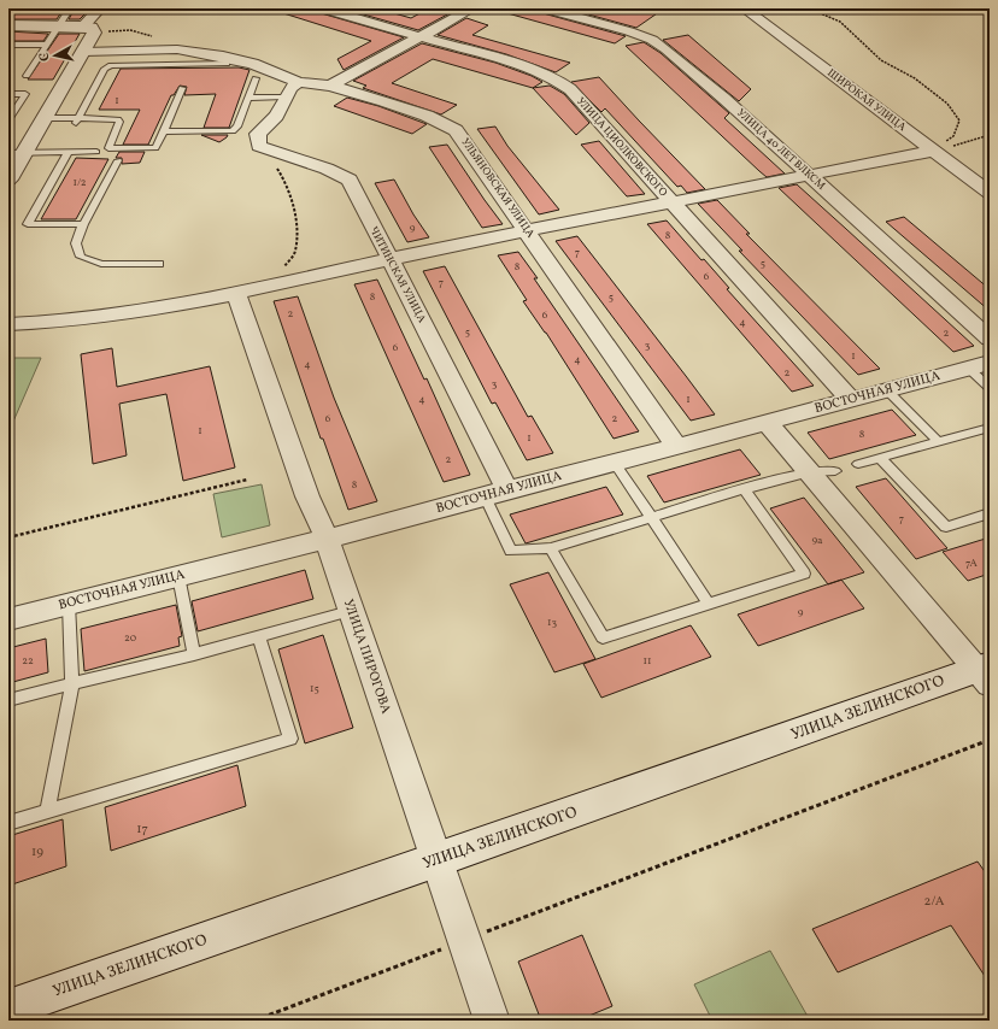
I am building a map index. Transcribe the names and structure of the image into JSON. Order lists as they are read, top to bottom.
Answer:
{
  "streets": {
    "main road": ["УЛИЦА ЗЕЛИНСКОГО"],
    "street": [
      "ШИРОКАЯ УЛИЦА",
      "УЛИЦА ЦИОЛКОВСКОГО",
      "УЛИЦА 40 ЛЕТ ВЛКСМ",
      "УЛЬЯНОВСКАЯ УЛИЦА",
      "ЧИТИНСКАЯ УЛИЦА",
      "ВОСТОЧНАЯ УЛИЦА",
      "УЛИЦА ПИРОГОВА"
    ]
  },
  "crossings": [
    ["УЛИЦА ЦИОЛКОВСКОГО", "ВОСТОЧНАЯ УЛИЦА"],
    ["УЛЬЯНОВСКАЯ УЛИЦА", "ВОСТОЧНАЯ УЛИЦА"],
    ["ЧИТИНСКАЯ УЛИЦА", "ВОСТОЧНАЯ УЛИЦА"],
    ["ВОСТОЧНАЯ УЛИЦА", "УЛИЦА ПИРОГОВА"],
    ["УЛИЦА ПИРОГОВА", "УЛИЦА ЗЕЛИНСКОГО"]
  ],
  "house_numbers": [
    "1",
    "1/2",
    "9",
    "8",
    "7",
    "5",
    "8",
    "6",
    "7",
    "8",
    "5",
    "2",
    "6",
    "4",
    "5",
    "2",
    "3",
    "6",
    "1",
    "4",
    "4",
    "2",
    "3",
    "4",
    "1",
    "6",
    "2",
    "1",
    "8",
    "1",
    "2",
    "8",
    "7",
    "9а",
    "7A",
    "9",
    "13",
    "20",
    "22",
    "11",
    "15",
    "17",
    "19",
    "2/A"
  ],
  "north": "left"
}
